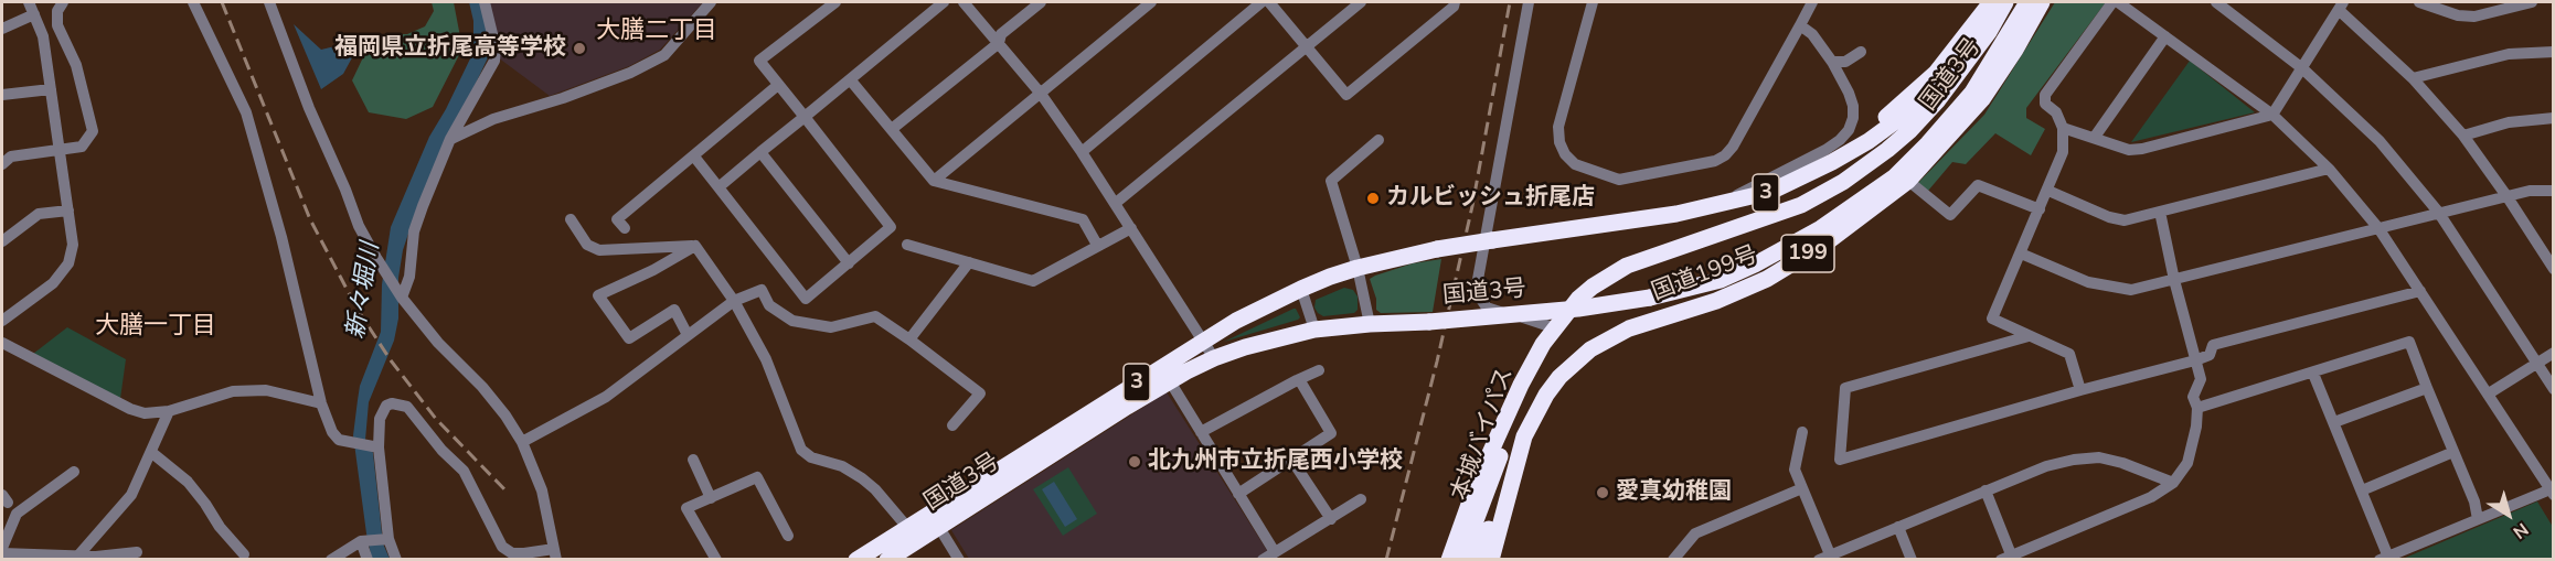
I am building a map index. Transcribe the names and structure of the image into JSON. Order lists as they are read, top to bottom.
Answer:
{
  "streets": {
    "highway": [
      "国道3号",
      "3",
      "199",
      "国道199号",
      "本城バイパス"
    ]
  },
  "crossings": [
    ["国道3号", "国道199号"],
    ["国道199号", "本城バイパス"]
  ],
  "districts": ["大膳二丁目", "大膳一丁目"],
  "water": ["新々堀川"],
  "places": [
    "福岡県立折尾高等学校",
    "カルビッシュ折尾店",
    "北九州市立折尾西小学校",
    "愛真幼稚園"
  ],
  "north": "bottom right"
}
